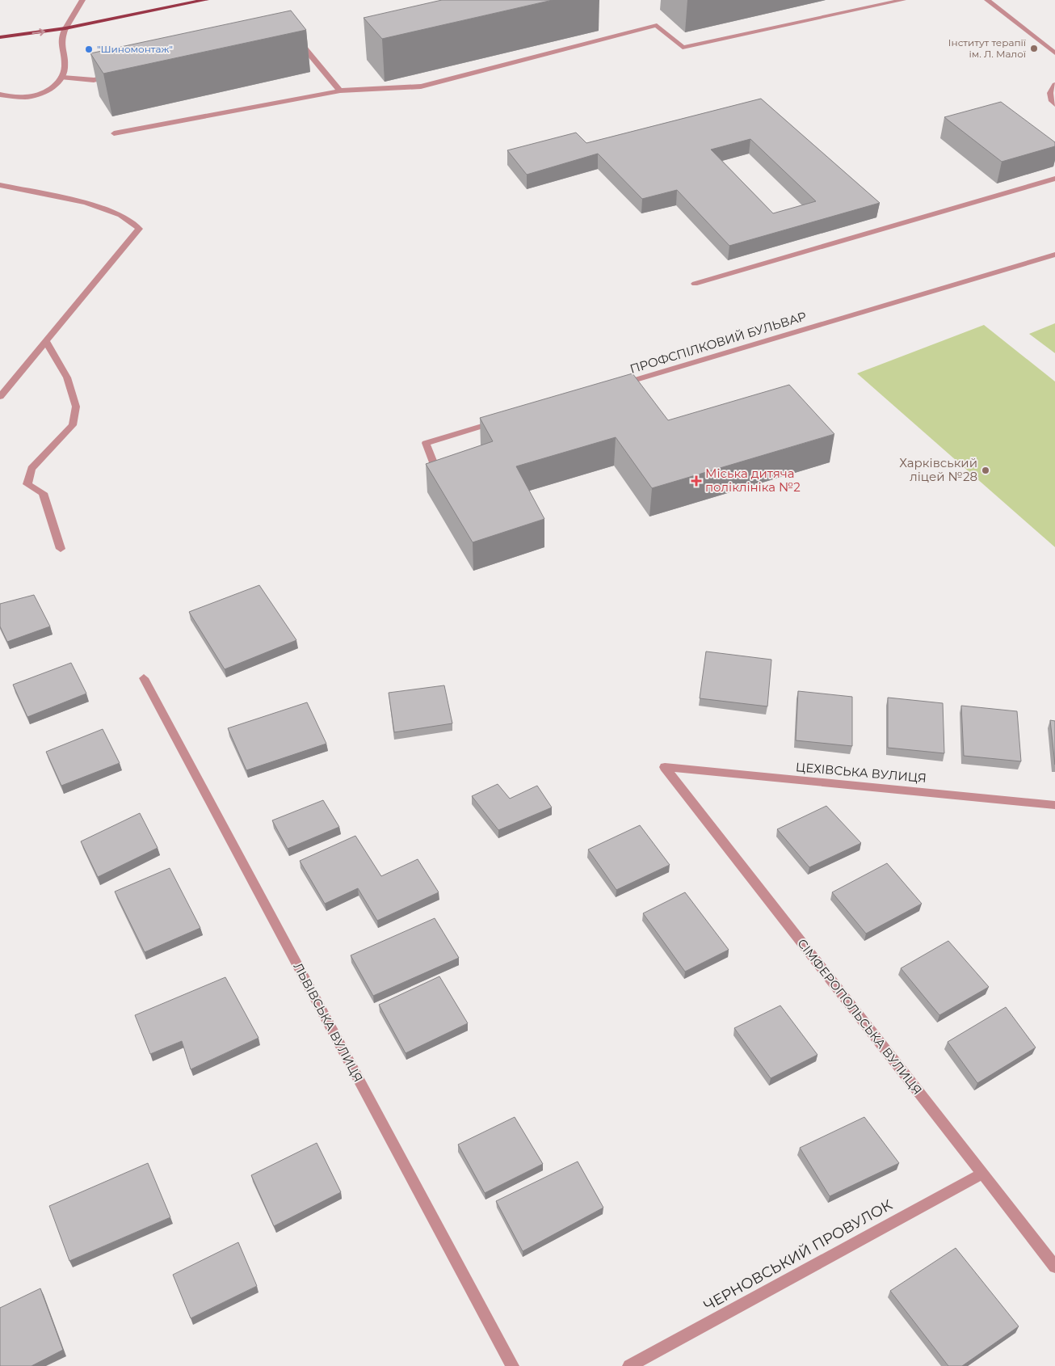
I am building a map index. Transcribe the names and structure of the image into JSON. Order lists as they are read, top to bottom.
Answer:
{
  "streets": {
    "street": [
      "ПРОФСПІЛКОВИЙ БУЛЬВАР",
      "ЦЕХІВСЬКА ВУЛИЦЯ",
      "СІМФЕРОПОЛЬСЬКА ВУЛИЦЯ",
      "ЛЬВІВСЬКА ВУЛИЦЯ",
      "ЧЕРНОВСЬКИЙ ПРОВУЛОК"
    ]
  },
  "crossings": [
    ["ЦЕХІВСЬКА ВУЛИЦЯ", "СІМФЕРОПОЛЬСЬКА ВУЛИЦЯ"],
    ["СІМФЕРОПОЛЬСЬКА ВУЛИЦЯ", "ЧЕРНОВСЬКИЙ ПРОВУЛОК"]
  ],
  "places": {
    "other": ["Інститут терапії ім. Л. Малої", "\"Шиномонтаж\"", "Харківський ліцей №28"],
    "health": ["Міська дитяча поліклініка №2"]
  }
}
